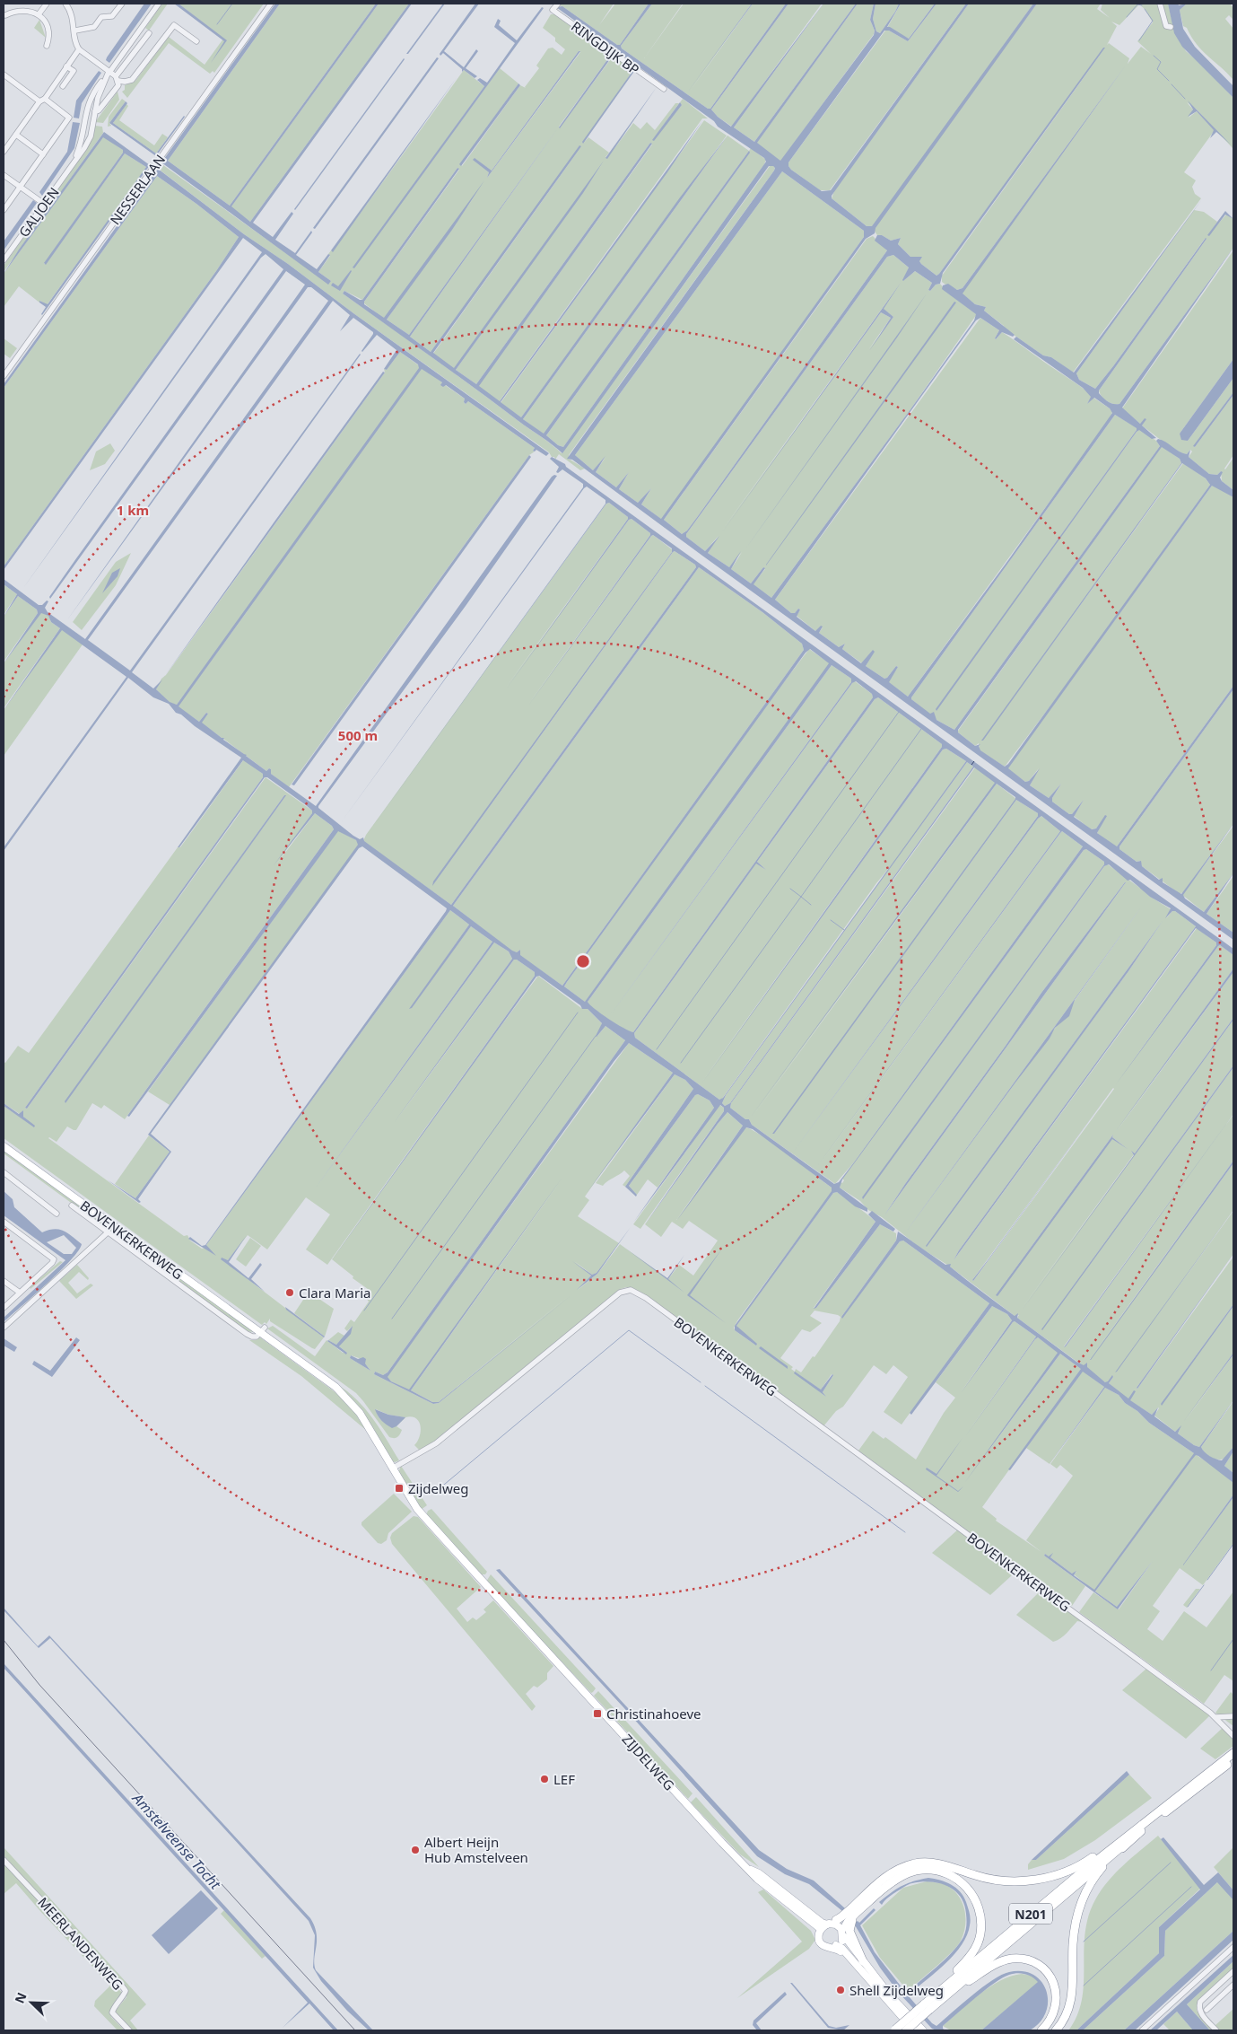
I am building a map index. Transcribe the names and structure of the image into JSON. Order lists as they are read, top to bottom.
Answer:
{
  "streets": {
    "highway": ["N201"],
    "main road": ["BOVENKERKERWEG", "ZIJDELWEG"],
    "street": [
      "RINGDIJK BP",
      "NESSERLAAN",
      "GALJOEN",
      "MEERLANDENWEG"
    ]
  },
  "crossings": [
    ["BOVENKERKERWEG", "ZIJDELWEG"],
    ["ZIJDELWEG", "N201"]
  ],
  "water": ["Amstelveense Tocht"],
  "places": {
    "other": [
      "Clara Maria",
      "LEF",
      "Albert Heijn Hub Amstelveen",
      "Shell Zijdelweg"
    ],
    "transit": ["Zijdelweg", "Christinahoeve"]
  },
  "north": "top left",
  "rings": ["1 km", "500 m"]
}
